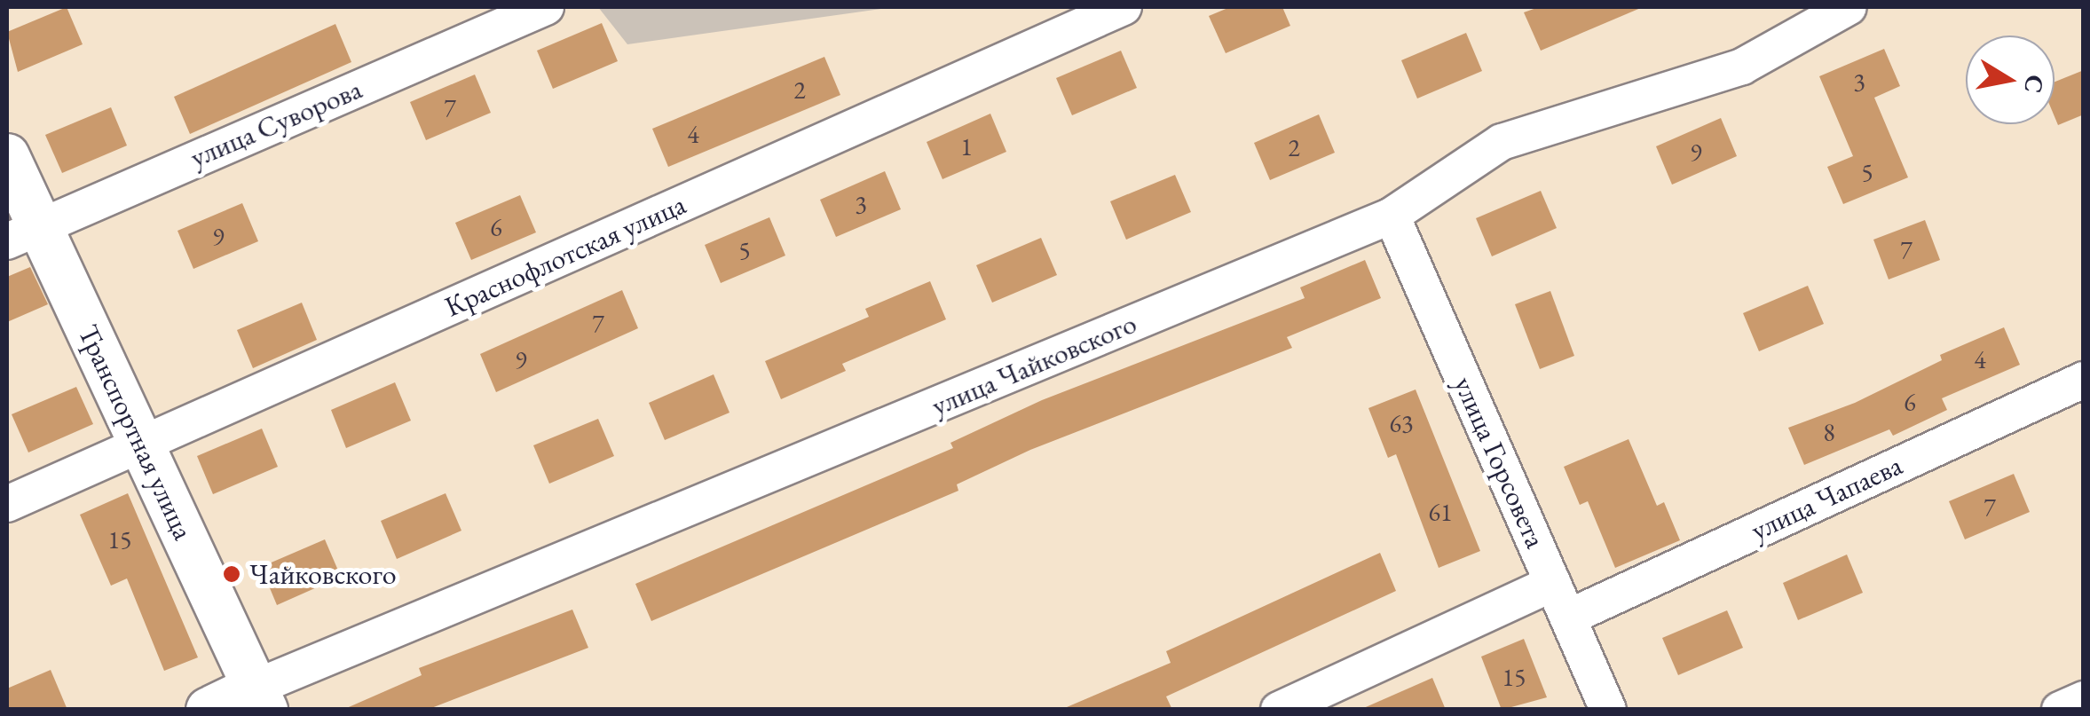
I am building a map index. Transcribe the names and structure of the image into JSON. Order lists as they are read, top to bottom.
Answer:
{
  "streets": {
    "street": [
      "улица Суворова",
      "Краснофлотская улица",
      "улица Чайковского",
      "Транспортная улица",
      "улица Горсовета",
      "улица Чапаева"
    ]
  },
  "crossings": [
    ["улица Суворова", "Транспортная улица"],
    ["Краснофлотская улица", "Транспортная улица"],
    ["улица Чайковского", "Транспортная улица"],
    ["улица Чайковского", "улица Горсовета"],
    ["улица Горсовета", "улица Чапаева"]
  ],
  "places": ["Чайковского"],
  "house_numbers": [
    "3",
    "2",
    "7",
    "4",
    "1",
    "2",
    "9",
    "5",
    "3",
    "6",
    "9",
    "7",
    "5",
    "7",
    "9",
    "4",
    "6",
    "63",
    "8",
    "7",
    "61",
    "15",
    "15"
  ],
  "north": "right"
}
